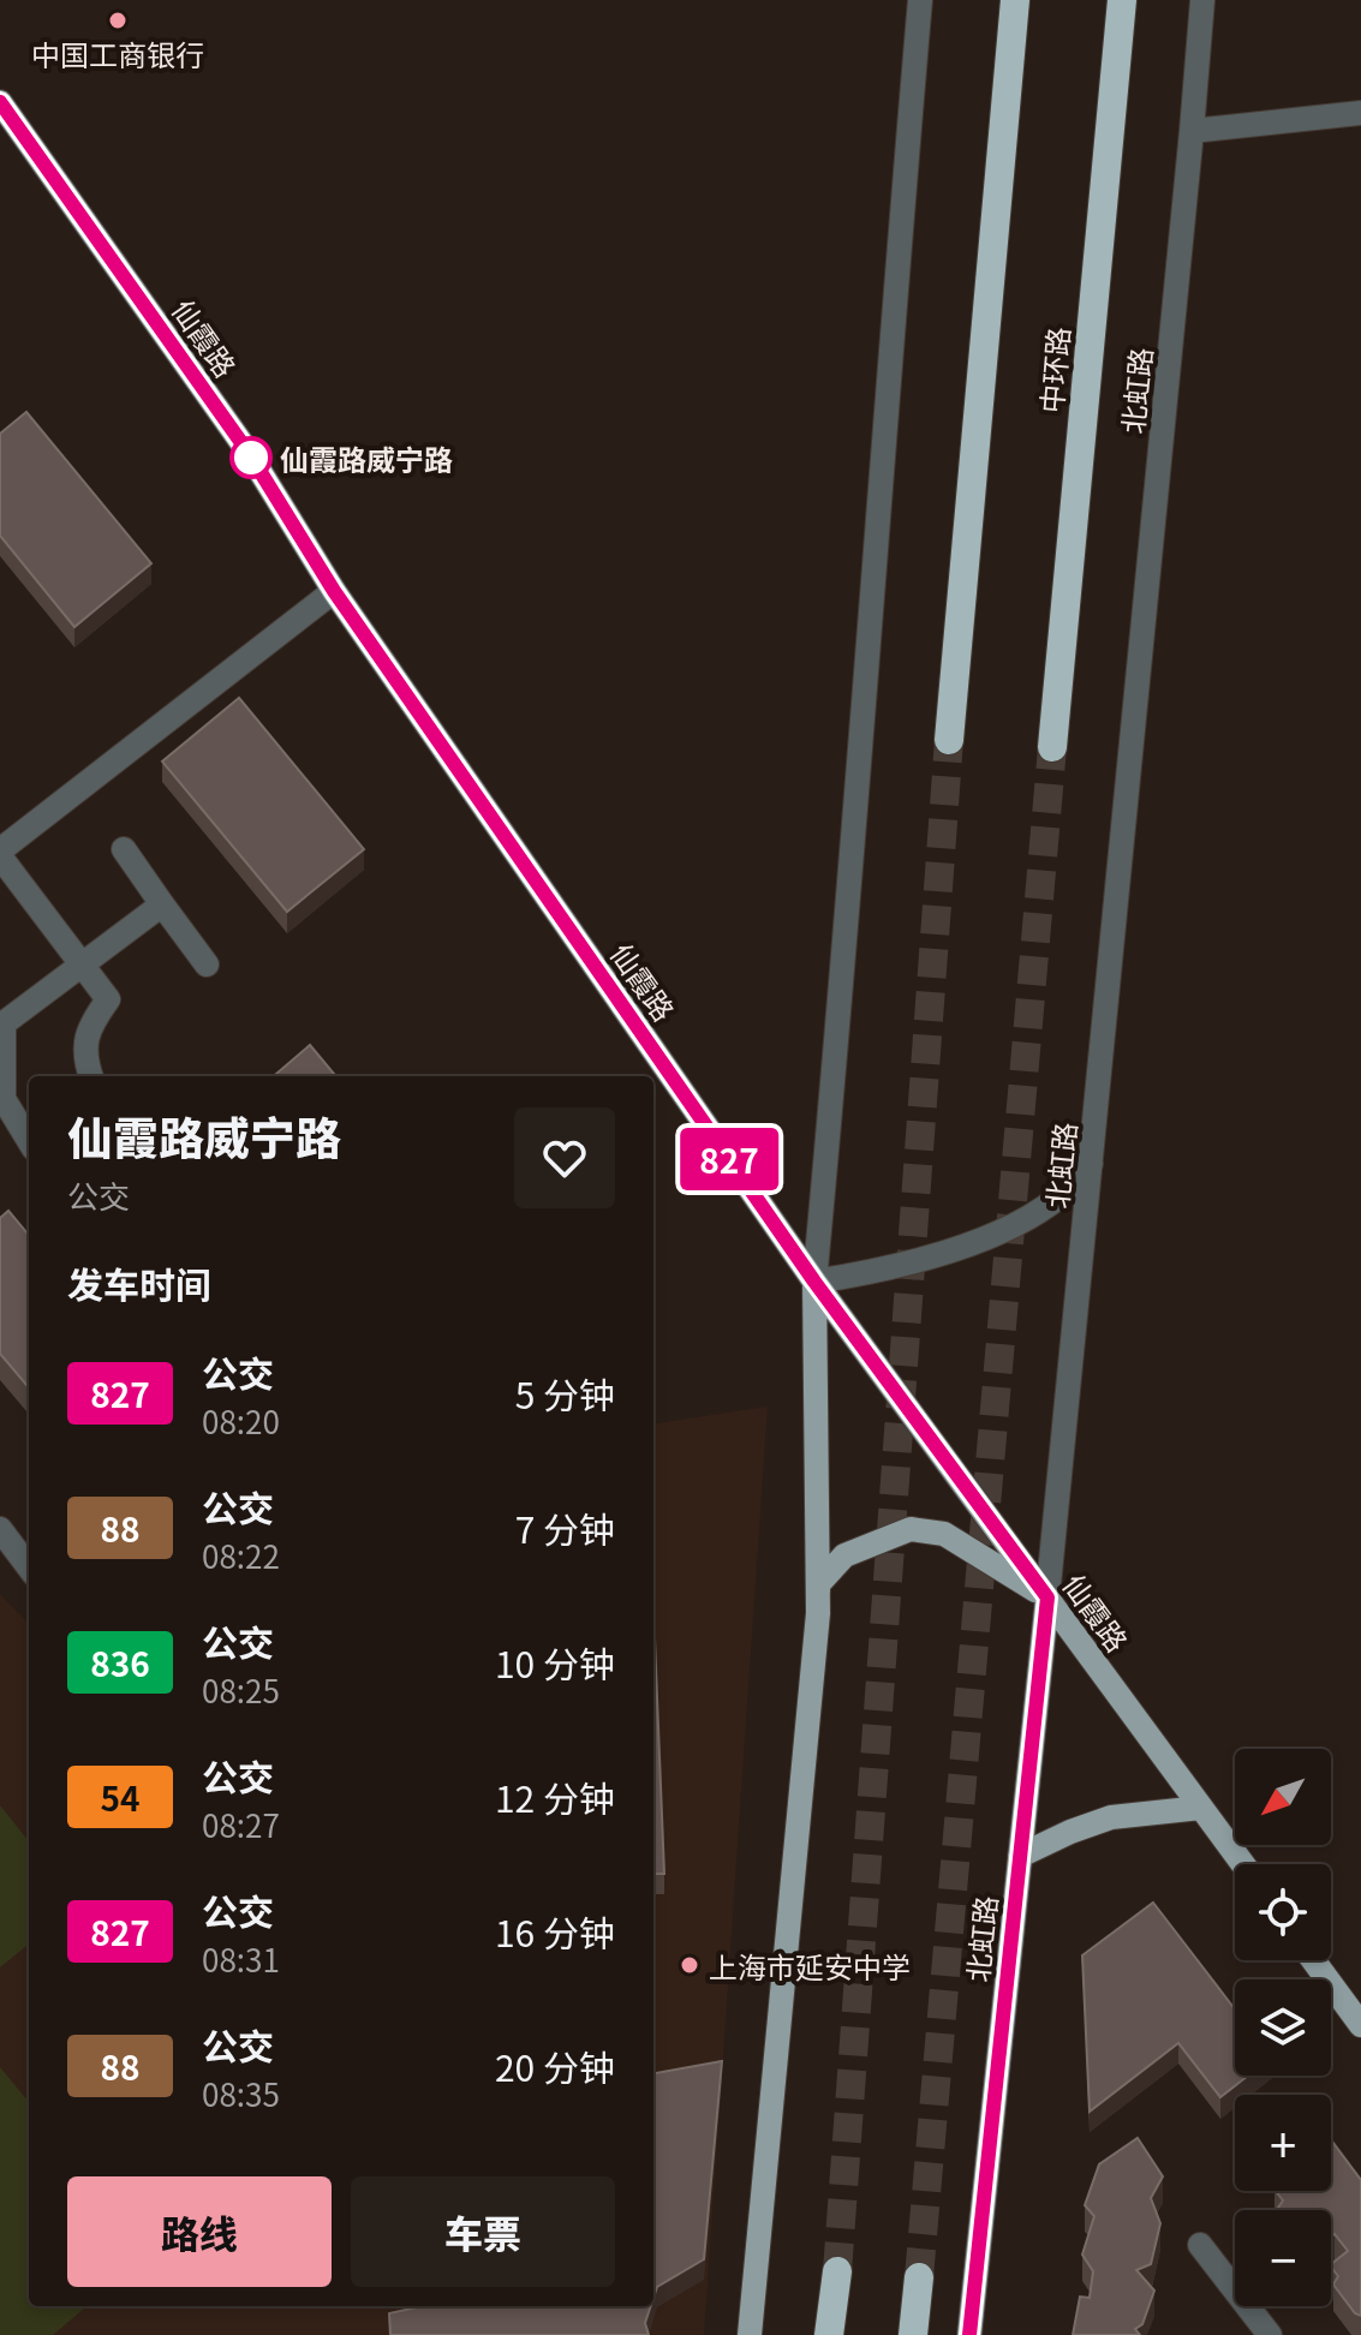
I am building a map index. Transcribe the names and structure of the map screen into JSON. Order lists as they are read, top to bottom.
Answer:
{
  "streets": {
    "highway": ["中环路"],
    "main road": ["仙霞路", "北虹路"]
  },
  "crossings": [
    ["仙霞路", "北虹路"]
  ],
  "places": ["中国工商银行", "仙霞路威宁路", "上海市延安中学"],
  "lines": ["bus line 827"],
  "north": "bottom left",
  "page": {
    "on_map": "827",
    "heading": [
      ["仙霞路威宁路", "公交"],
      "发车时间"
    ],
    "list": [
      {
        "mark": "827",
        "name": "公交",
        "note": "08:20",
        "value": "5 分钟"
      },
      {
        "mark": "88",
        "name": "公交",
        "note": "08:22",
        "value": "7 分钟"
      },
      {
        "mark": "836",
        "name": "公交",
        "note": "08:25",
        "value": "10 分钟"
      },
      {
        "mark": "54",
        "name": "公交",
        "note": "08:27",
        "value": "12 分钟"
      },
      {
        "mark": "827",
        "name": "公交",
        "note": "08:31",
        "value": "16 分钟"
      },
      {
        "mark": "88",
        "name": "公交",
        "note": "08:35",
        "value": "20 分钟"
      }
    ],
    "map_buttons": ["+", "−"],
    "buttons": ["路线", "车票"]
  }
}
